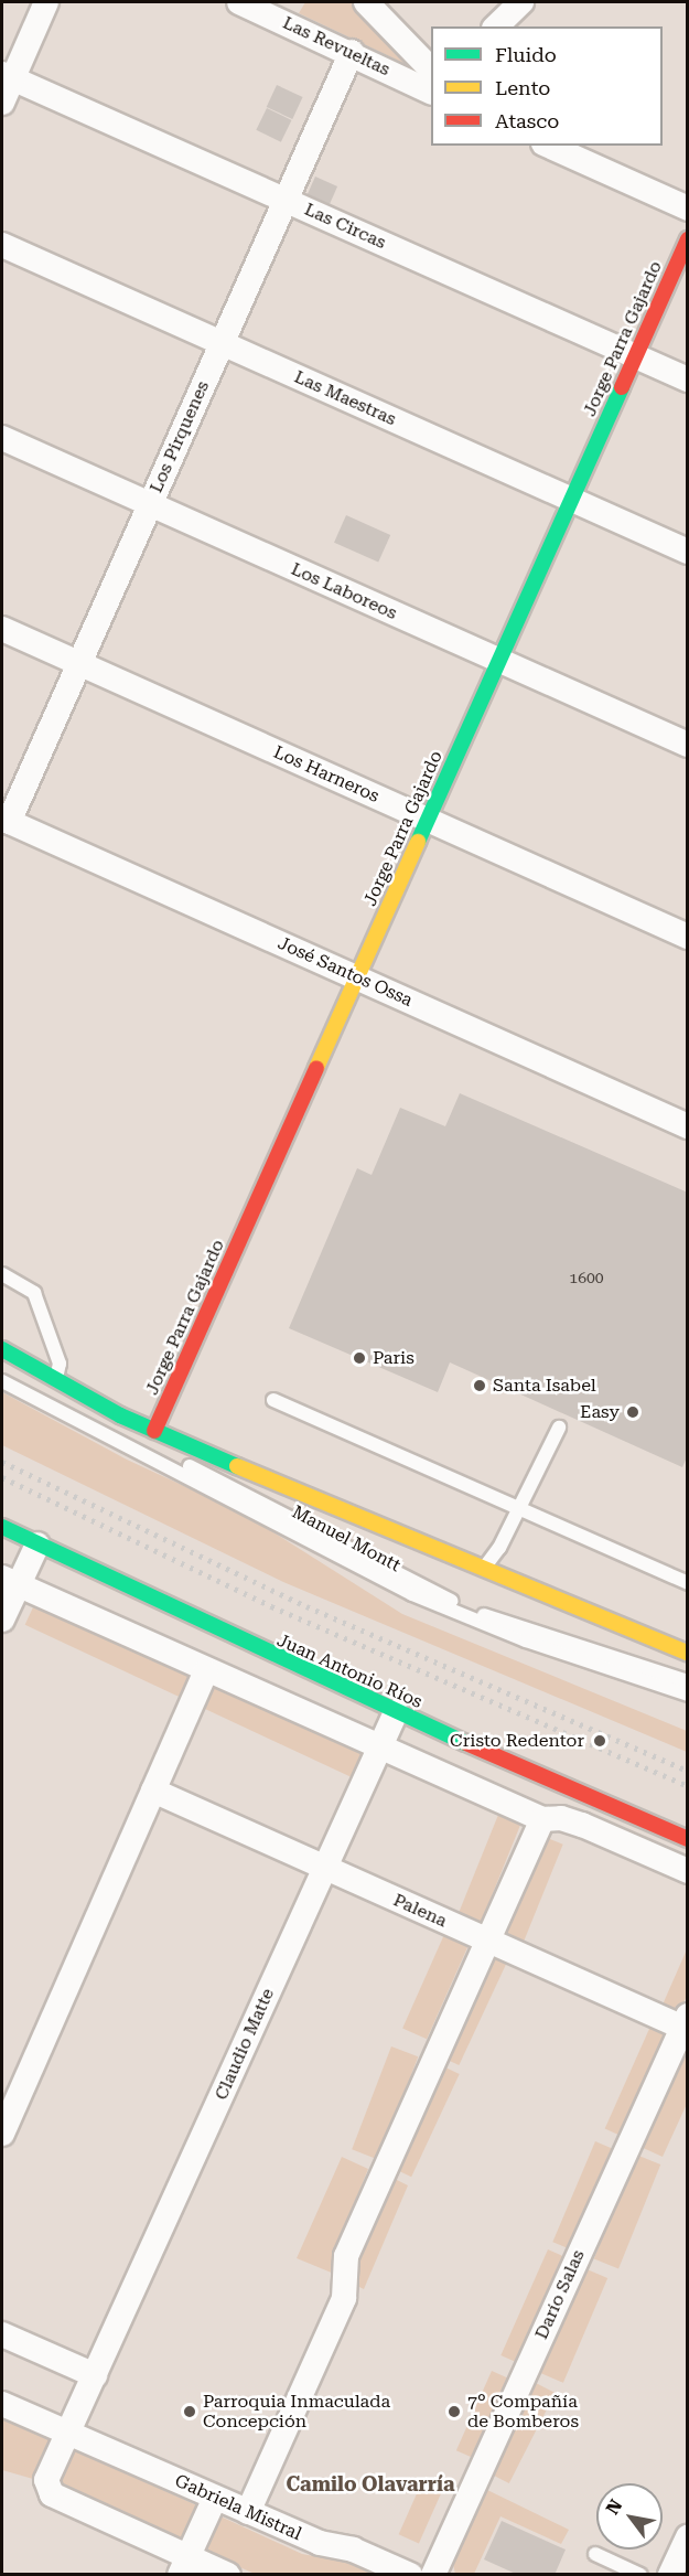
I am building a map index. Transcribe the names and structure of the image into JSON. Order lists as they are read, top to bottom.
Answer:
{
  "streets": {
    "main road": ["Jorge Parra Gajardo", "Manuel Montt", "Juan Antonio Ríos"],
    "street": [
      "Las Revueltas",
      "Las Circas",
      "Las Maestras",
      "Los Pirquenes",
      "Los Laboreos",
      "Los Harneros",
      "José Santos Ossa",
      "Palena",
      "Claudio Matte",
      "Darío Salas",
      "Gabriela Mistral"
    ]
  },
  "crossings": [
    ["Las Revueltas", "Los Pirquenes"],
    ["Las Circas", "Jorge Parra Gajardo"],
    ["Las Circas", "Los Pirquenes"],
    ["Jorge Parra Gajardo", "Las Maestras"],
    ["Jorge Parra Gajardo", "Los Laboreos"],
    ["Jorge Parra Gajardo", "Los Harneros"],
    ["Jorge Parra Gajardo", "José Santos Ossa"],
    ["Jorge Parra Gajardo", "Manuel Montt"],
    ["Las Maestras", "Los Pirquenes"],
    ["Los Pirquenes", "Los Laboreos"],
    ["Los Pirquenes", "Los Harneros"],
    ["Los Pirquenes", "José Santos Ossa"],
    ["Juan Antonio Ríos", "Claudio Matte"],
    ["Palena", "Claudio Matte"],
    ["Palena", "Darío Salas"],
    ["Claudio Matte", "Gabriela Mistral"]
  ],
  "districts": ["Camilo Olavarría"],
  "places": [
    "Paris",
    "Santa Isabel",
    "Easy",
    "Cristo Redentor",
    "Parroquia Inmaculada Concepción",
    "7° Compañía de Bomberos"
  ],
  "house_numbers": ["1600"],
  "legend": ["Fluido", "Lento", "Atasco"],
  "north": "top left"
}
